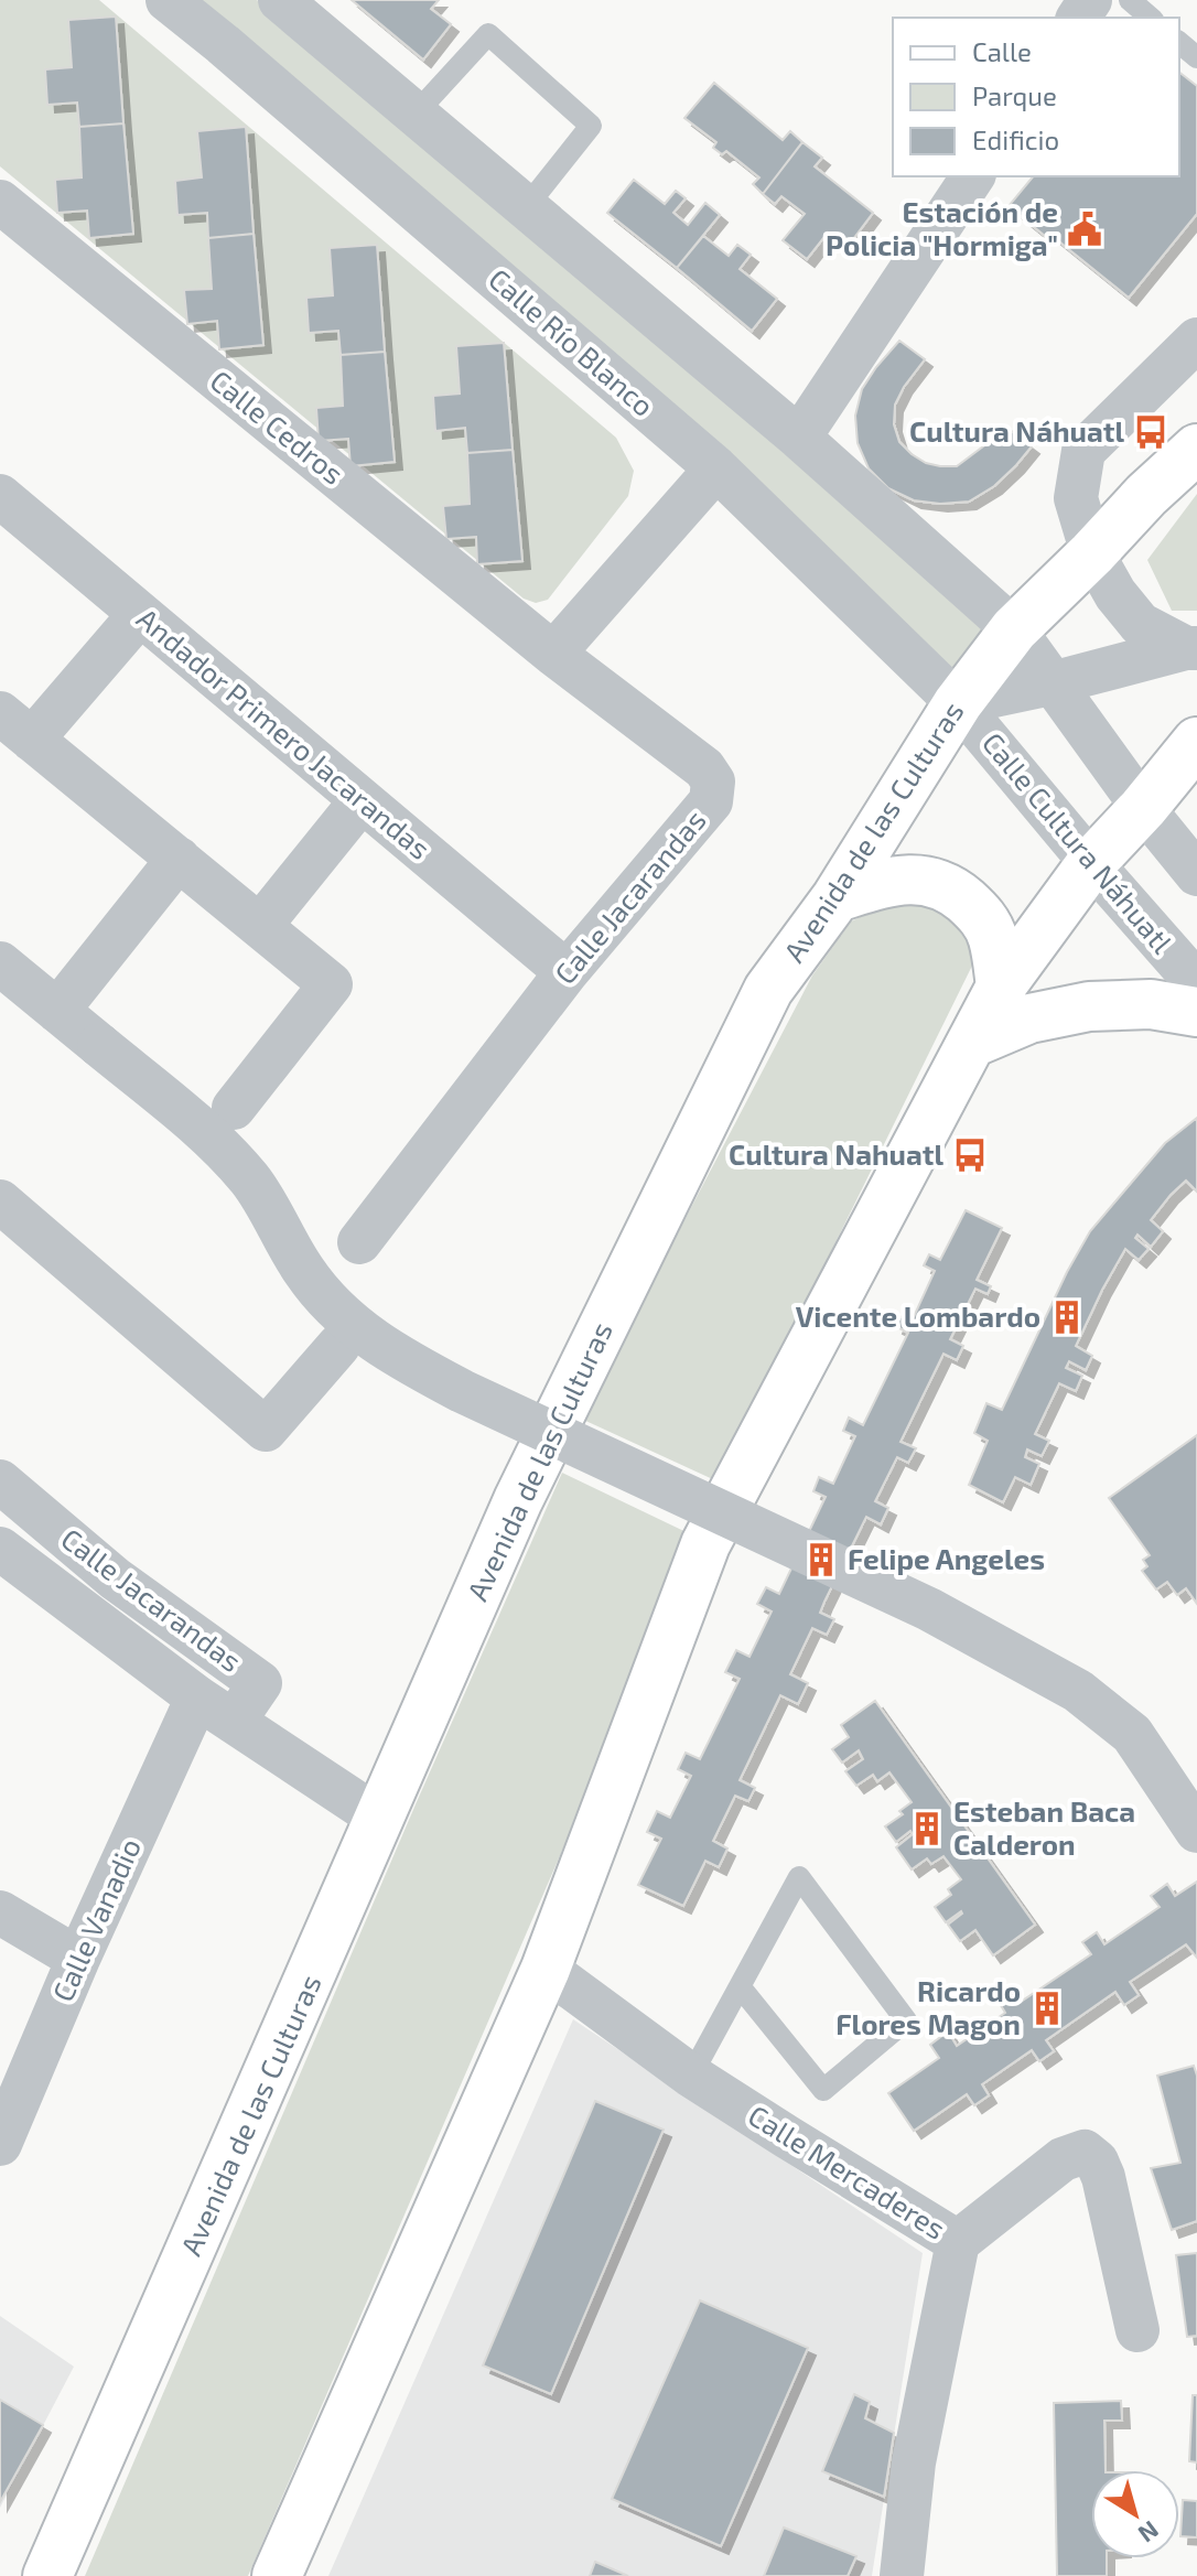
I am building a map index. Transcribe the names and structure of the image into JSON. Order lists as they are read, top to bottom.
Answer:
{
  "streets": {
    "main road": ["Avenida de las Culturas"],
    "street": [
      "Calle Río Blanco",
      "Calle Cedros",
      "Andador Primero Jacarandas",
      "Calle Cultura Náhuatl",
      "Calle Jacarandas",
      "Calle Vanadio",
      "Calle Mercaderes"
    ]
  },
  "crossings": [
    ["Calle Río Blanco", "Avenida de las Culturas"],
    ["Calle Río Blanco", "Calle Cultura Náhuatl"],
    ["Calle Cedros", "Calle Jacarandas"],
    ["Andador Primero Jacarandas", "Calle Jacarandas"],
    ["Avenida de las Culturas", "Calle Cultura Náhuatl"],
    ["Avenida de las Culturas", "Calle Jacarandas"],
    ["Calle Jacarandas", "Calle Vanadio"]
  ],
  "places": {
    "public building": ["Estación de Policia \"Hormiga\""],
    "bus stop": ["Cultura Náhuatl", "Cultura Nahuatl"],
    "building": [
      "Vicente Lombardo",
      "Felipe Angeles",
      "Esteban Baca Calderon",
      "Ricardo Flores Magon"
    ]
  },
  "legend": ["Calle", "Parque", "Edificio"],
  "north": "bottom right"
}
